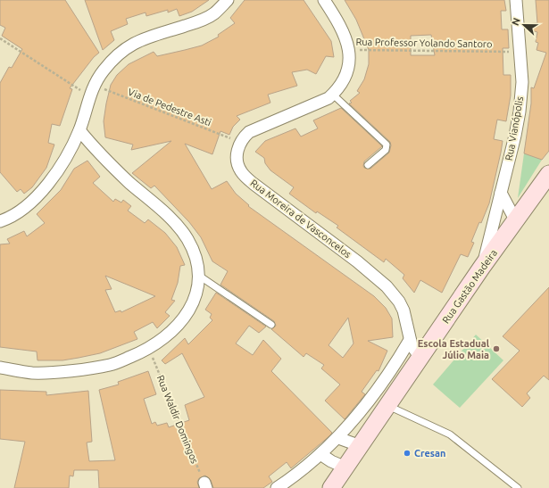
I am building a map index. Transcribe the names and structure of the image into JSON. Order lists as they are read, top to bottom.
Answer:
{
  "streets": {
    "street": ["Rua Vianópolis", "Rua Moreira de Vasconcelos", "Rua Gastão Madeira"],
    "path": ["Rua Professor Yolando Santoro", "Via de Pedestre Asti", "Rua Waldir Domingos"]
  },
  "crossings": [
    ["Rua Professor Yolando Santoro", "Rua Vianópolis"],
    ["Via de Pedestre Asti", "Rua Moreira de Vasconcelos"],
    ["Rua Vianópolis", "Rua Gastão Madeira"],
    ["Rua Moreira de Vasconcelos", "Rua Gastão Madeira"]
  ],
  "places": ["Escola Estadual Júlio Maia", "Cresan"],
  "north": "left"
}
